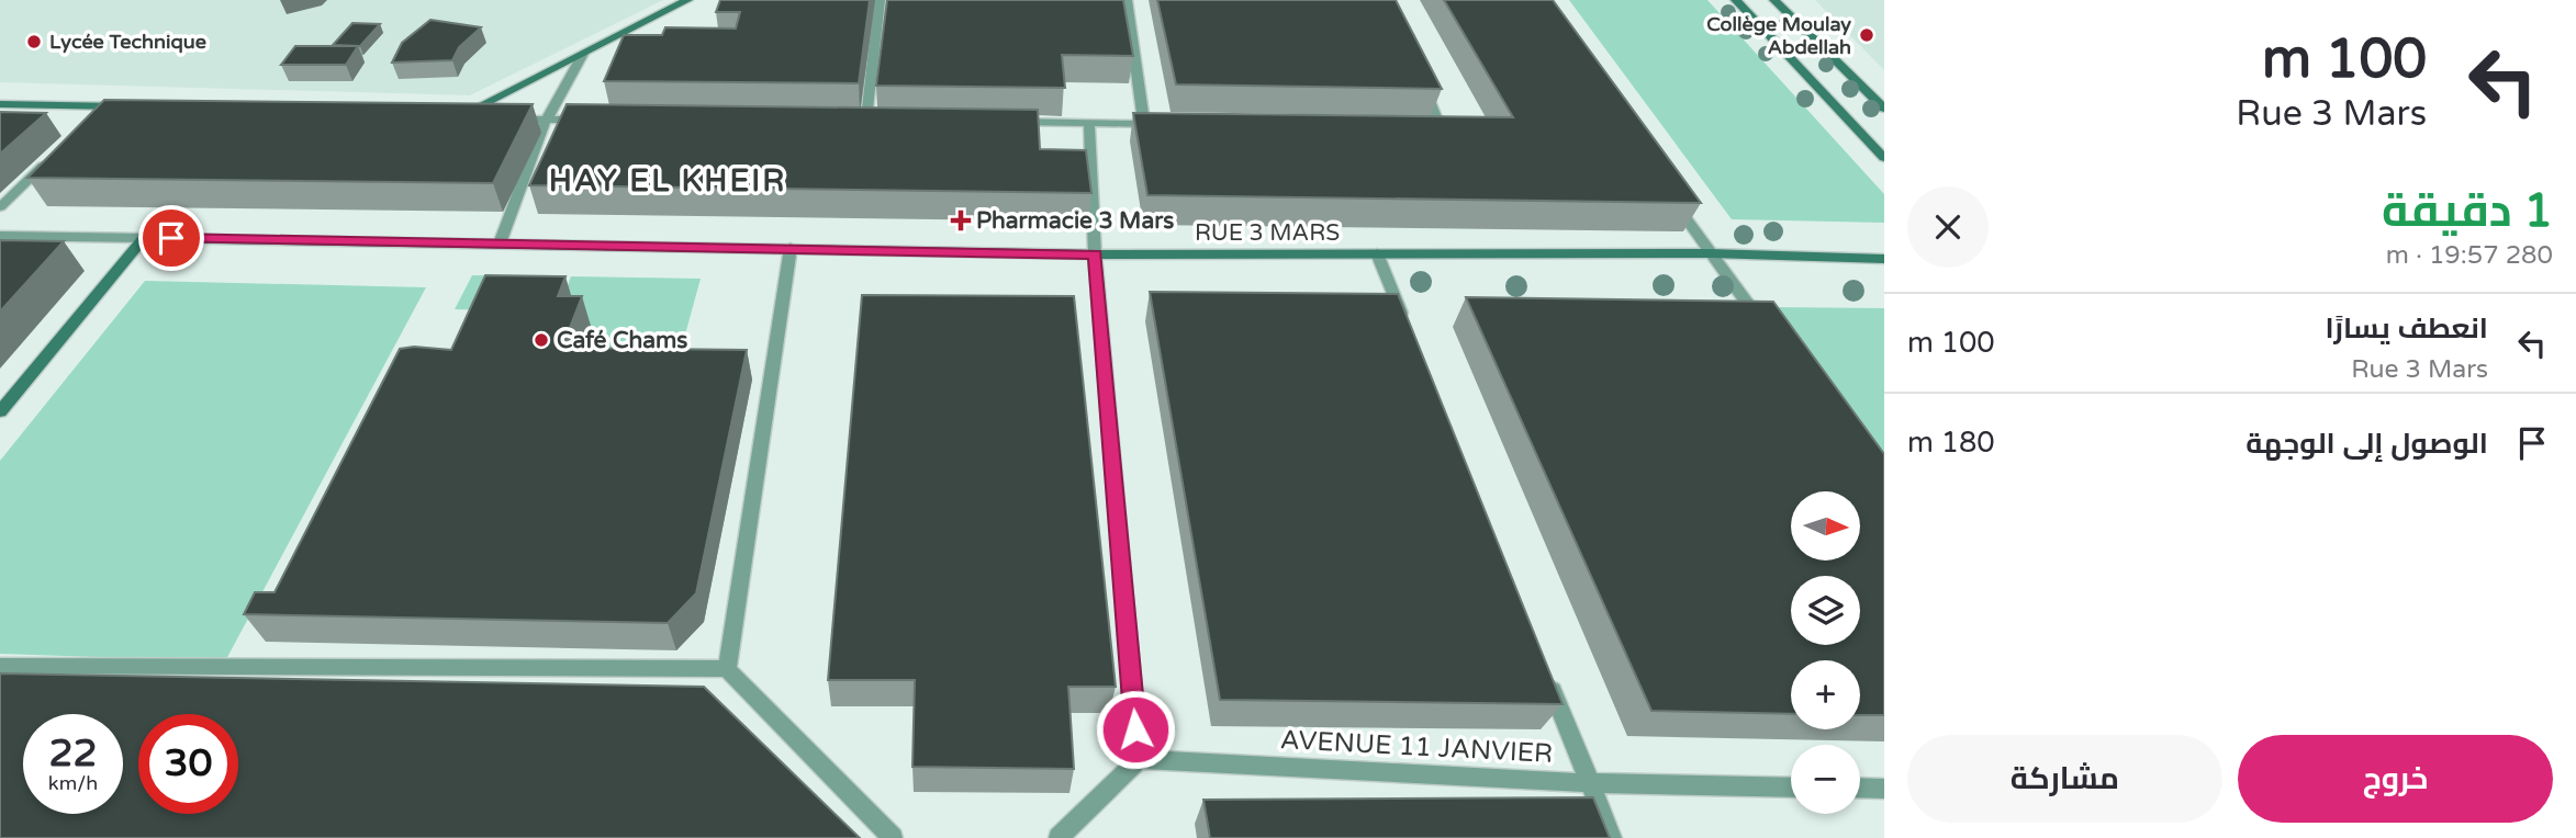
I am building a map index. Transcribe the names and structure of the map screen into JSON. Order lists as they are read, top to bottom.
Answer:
{
  "streets": {
    "street": ["RUE 3 MARS", "AVENUE 11 JANVIER"]
  },
  "districts": ["HAY EL KHEIR"],
  "places": {
    "other": ["Collège Moulay Abdellah", "Lycée Technique", "Café Chams"],
    "health": ["Pharmacie 3 Mars"]
  },
  "north": "right",
  "page": {
    "turn": ["100 m", "Rue 3 Mars"],
    "heading": ["1 دقيقة", "280 m · 19:57"],
    "list": [
      {
        "name": "انعطف يسارًا",
        "note": "Rue 3 Mars",
        "value": "100 m"
      },
      {
        "name": "الوصول إلى الوجهة",
        "value": "180 m"
      }
    ],
    "map_buttons": ["+", "−"],
    "speed": "22 km/h",
    "limit": "30",
    "buttons": ["خروج", "مشاركة"]
  }
}
